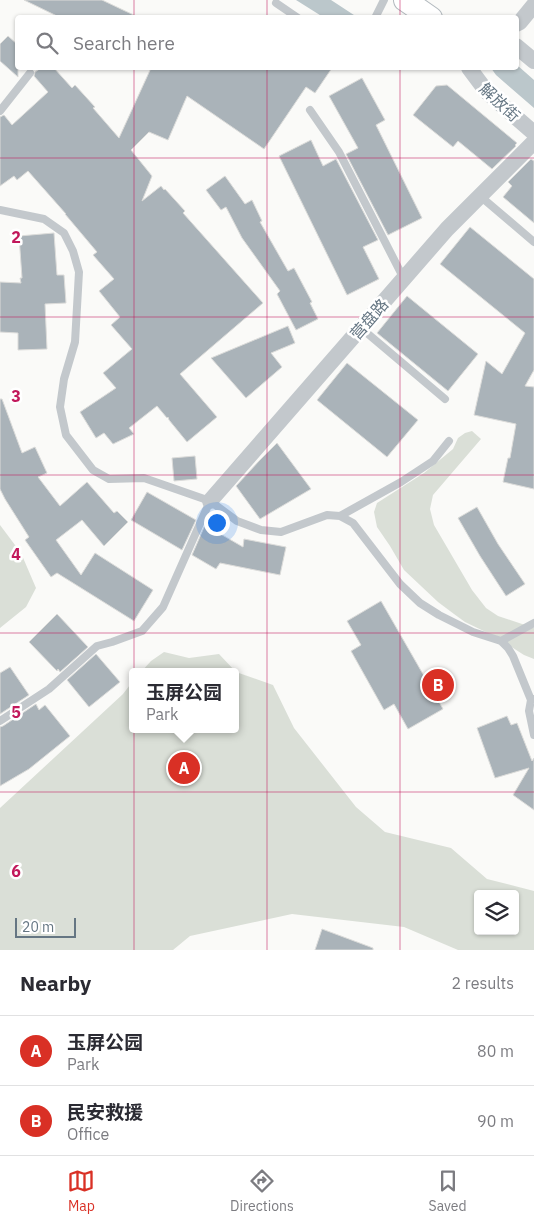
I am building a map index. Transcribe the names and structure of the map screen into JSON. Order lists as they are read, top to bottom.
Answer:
{
  "streets": {
    "street": ["解放街", "营盘路"]
  },
  "scale_bar": "20 m",
  "page": {
    "search": "Search here",
    "pins": ["B", "A"],
    "popup": ["玉屏公园", "Park"],
    "scale": "20 m",
    "heading": ["Nearby", "2 results"],
    "list": [
      {
        "mark": "A",
        "name": "玉屏公园",
        "note": "Park",
        "value": "80 m"
      },
      {
        "mark": "B",
        "name": "民安救援",
        "note": "Office",
        "value": "90 m"
      }
    ],
    "nav": ["Map", "Directions", "Saved"]
  },
  "grid": {
    "rows": [
      "2",
      "3",
      "4",
      "5",
      "6"
    ]
  }
}
